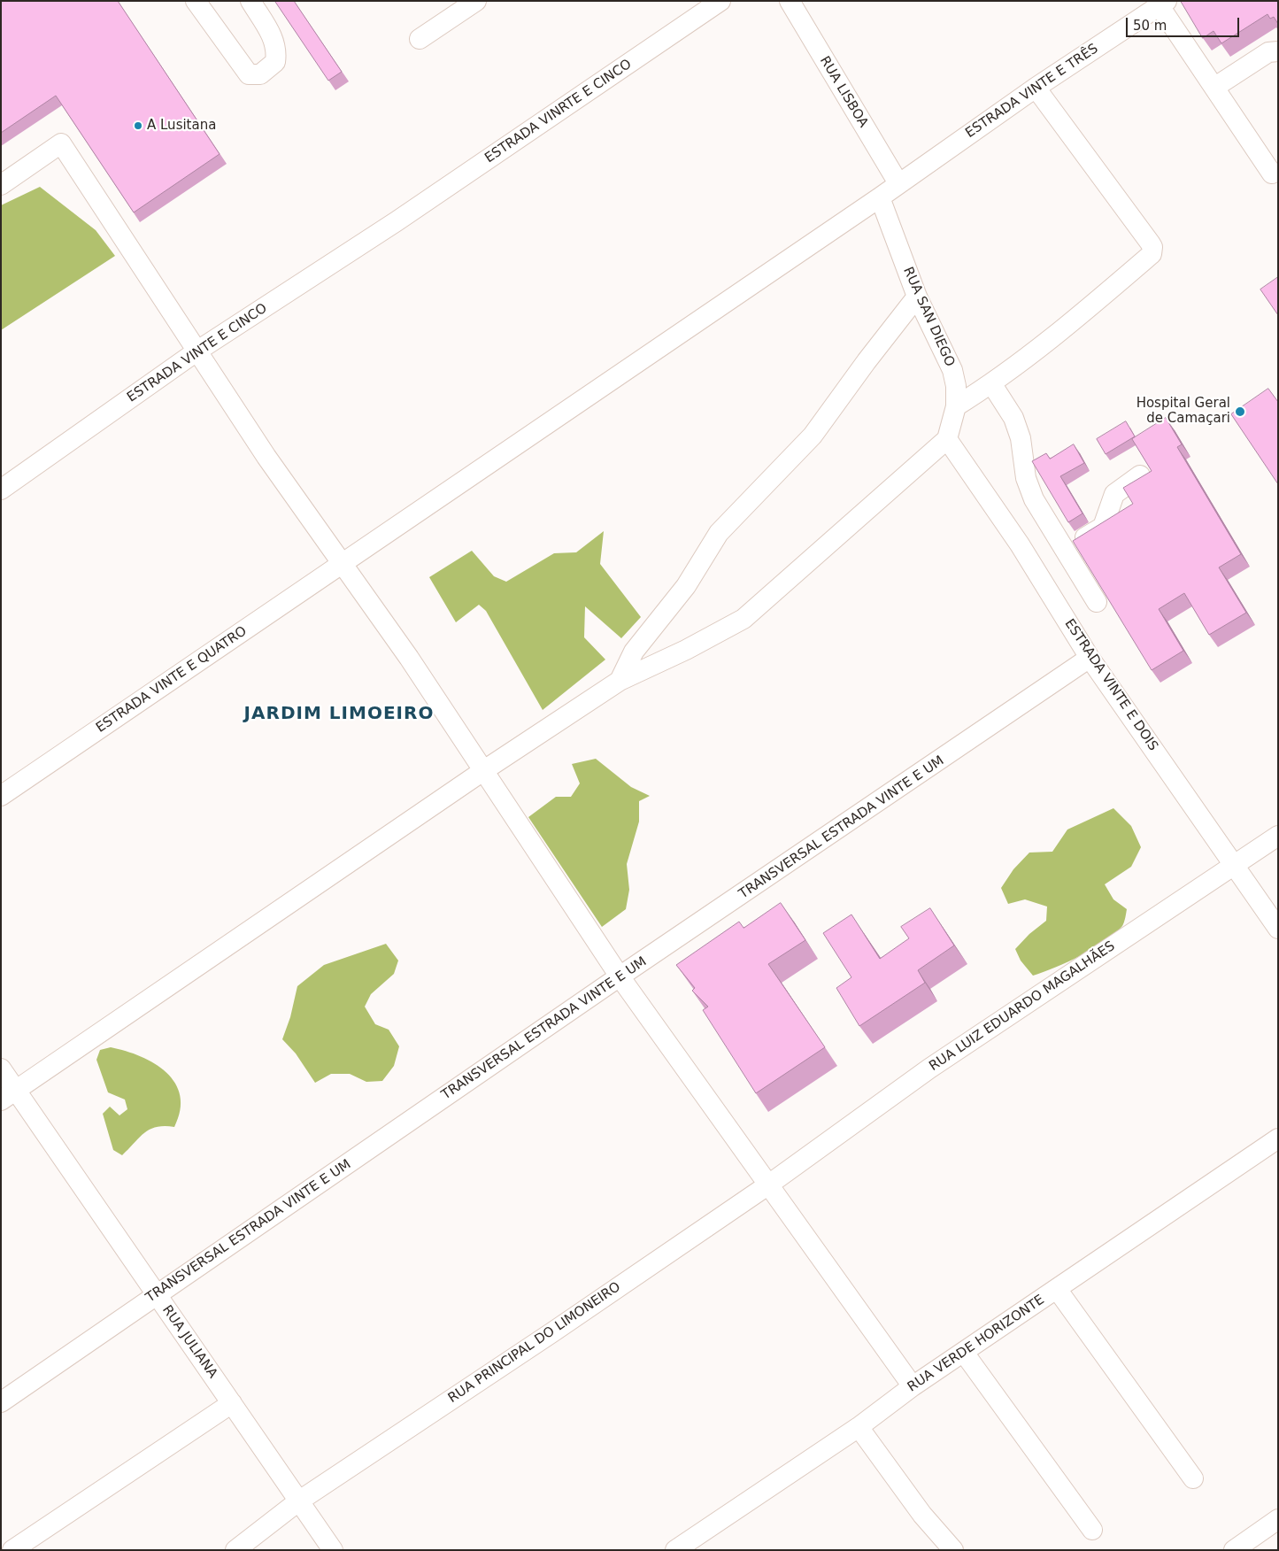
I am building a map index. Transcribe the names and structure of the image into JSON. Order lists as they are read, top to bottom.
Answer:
{
  "streets": {
    "street": [
      "ESTRADA VINTE E TRÊS",
      "RUA LISBOA",
      "ESTRADA VINRTE E CINCO",
      "RUA SAN DIEGO",
      "ESTRADA VINTE E CINCO",
      "ESTRADA VINTE E QUATRO",
      "ESTRADA VINTE E DOIS",
      "TRANSVERSAL ESTRADA VINTE E UM",
      "RUA LUIZ EDUARDO MAGALHÃES",
      "RUA JULIANA",
      "RUA PRINCIPAL DO LIMONEIRO",
      "RUA VERDE HORIZONTE"
    ]
  },
  "crossings": [
    ["ESTRADA VINTE E TRÊS", "RUA LISBOA"],
    ["ESTRADA VINTE E TRÊS", "RUA SAN DIEGO"],
    ["ESTRADA VINTE E TRÊS", "ESTRADA VINTE E QUATRO"],
    ["ESTRADA VINRTE E CINCO", "ESTRADA VINTE E CINCO"],
    ["RUA SAN DIEGO", "ESTRADA VINTE E QUATRO"],
    ["RUA SAN DIEGO", "ESTRADA VINTE E DOIS"],
    ["ESTRADA VINTE E DOIS", "TRANSVERSAL ESTRADA VINTE E UM"],
    ["ESTRADA VINTE E DOIS", "RUA LUIZ EDUARDO MAGALHÃES"],
    ["TRANSVERSAL ESTRADA VINTE E UM", "RUA JULIANA"],
    ["RUA LUIZ EDUARDO MAGALHÃES", "RUA PRINCIPAL DO LIMONEIRO"],
    ["RUA JULIANA", "RUA PRINCIPAL DO LIMONEIRO"]
  ],
  "districts": ["JARDIM LIMOEIRO"],
  "places": ["A Lusitana", "Hospital Geral de Camaçari"],
  "scale_bar": "50 m"
}
